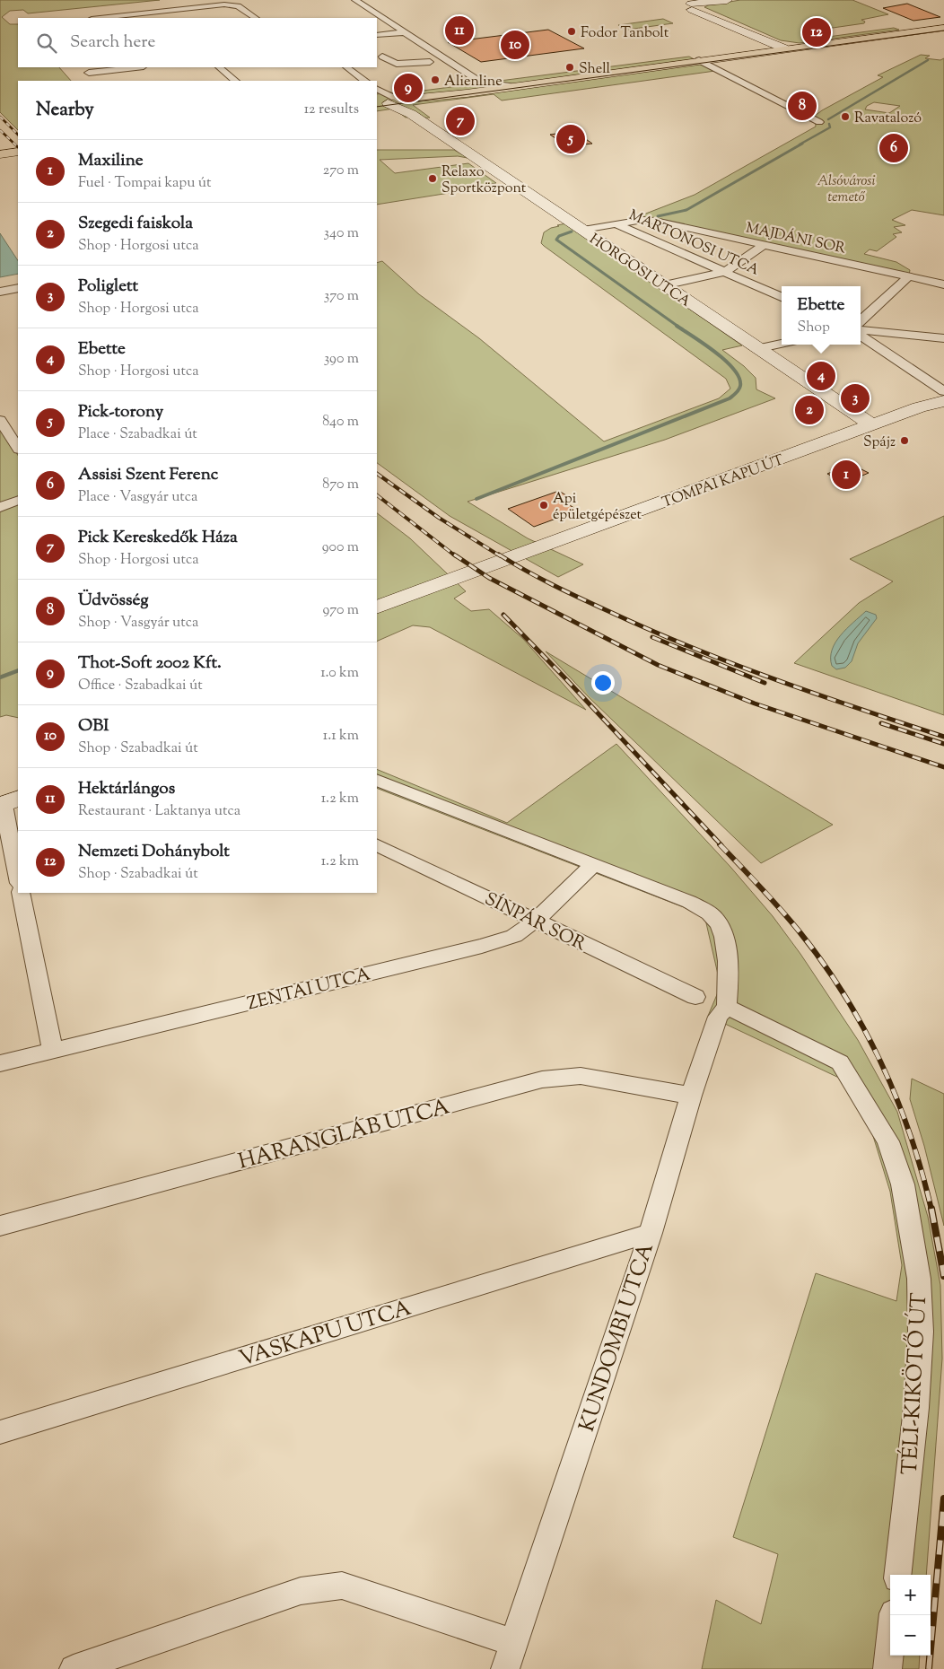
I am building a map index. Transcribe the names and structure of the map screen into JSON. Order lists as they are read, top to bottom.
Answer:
{
  "streets": {
    "street": [
      "MAJDÁNI SOR",
      "MARTONOSI UTCA",
      "HORGOSI UTCA",
      "TOMPAI KAPU ÚT",
      "SÍNPÁR SOR",
      "ZENTAI UTCA",
      "HARANGLÁB UTCA",
      "VASKAPU UTCA",
      "KUNDOMBI UTCA",
      "TÉLI-KIKÖTŐ ÚT"
    ]
  },
  "crossings": [
    ["MAJDÁNI SOR", "MARTONOSI UTCA"],
    ["MAJDÁNI SOR", "HORGOSI UTCA"],
    ["HORGOSI UTCA", "TOMPAI KAPU ÚT"],
    ["SÍNPÁR SOR", "ZENTAI UTCA"],
    ["HARANGLÁB UTCA", "KUNDOMBI UTCA"],
    ["VASKAPU UTCA", "KUNDOMBI UTCA"],
    ["KUNDOMBI UTCA", "TÉLI-KIKÖTŐ ÚT"]
  ],
  "parks": ["Alsóvárosi temető"],
  "places": [
    "Fodor Tanbolt",
    "Shell",
    "Alienline",
    "Ravatalozó",
    "Relaxo Sportközpont",
    "Spájz",
    "Api épületgépészet"
  ],
  "page": {
    "pins": [
      "11",
      "12",
      "10",
      "9",
      "8",
      "7",
      "5",
      "6",
      "4",
      "3",
      "2",
      "1"
    ],
    "search": "Search here",
    "heading": ["Nearby", "12 results"],
    "list": [
      {
        "mark": "1",
        "name": "Maxiline",
        "note": "Fuel · Tompai kapu út",
        "value": "270 m"
      },
      {
        "mark": "2",
        "name": "Szegedi faiskola",
        "note": "Shop · Horgosi utca",
        "value": "340 m"
      },
      {
        "mark": "3",
        "name": "Poliglett",
        "note": "Shop · Horgosi utca",
        "value": "370 m"
      },
      {
        "mark": "4",
        "name": "Ebette",
        "note": "Shop · Horgosi utca",
        "value": "390 m"
      },
      {
        "mark": "5",
        "name": "Pick-torony",
        "note": "Place · Szabadkai út",
        "value": "840 m"
      },
      {
        "mark": "6",
        "name": "Assisi Szent Ferenc",
        "note": "Place · Vasgyár utca",
        "value": "870 m"
      },
      {
        "mark": "7",
        "name": "Pick Kereskedők Háza",
        "note": "Shop · Horgosi utca",
        "value": "900 m"
      },
      {
        "mark": "8",
        "name": "Üdvösség",
        "note": "Shop · Vasgyár utca",
        "value": "970 m"
      },
      {
        "mark": "9",
        "name": "Thot-Soft 2002 Kft.",
        "note": "Office · Szabadkai út",
        "value": "1.0 km"
      },
      {
        "mark": "10",
        "name": "OBI",
        "note": "Shop · Szabadkai út",
        "value": "1.1 km"
      },
      {
        "mark": "11",
        "name": "Hektárlángos",
        "note": "Restaurant · Laktanya utca",
        "value": "1.2 km"
      },
      {
        "mark": "12",
        "name": "Nemzeti Dohánybolt",
        "note": "Shop · Szabadkai út",
        "value": "1.2 km"
      }
    ],
    "popup": ["Ebette", "Shop"],
    "map_buttons": ["+", "−"]
  }
}
